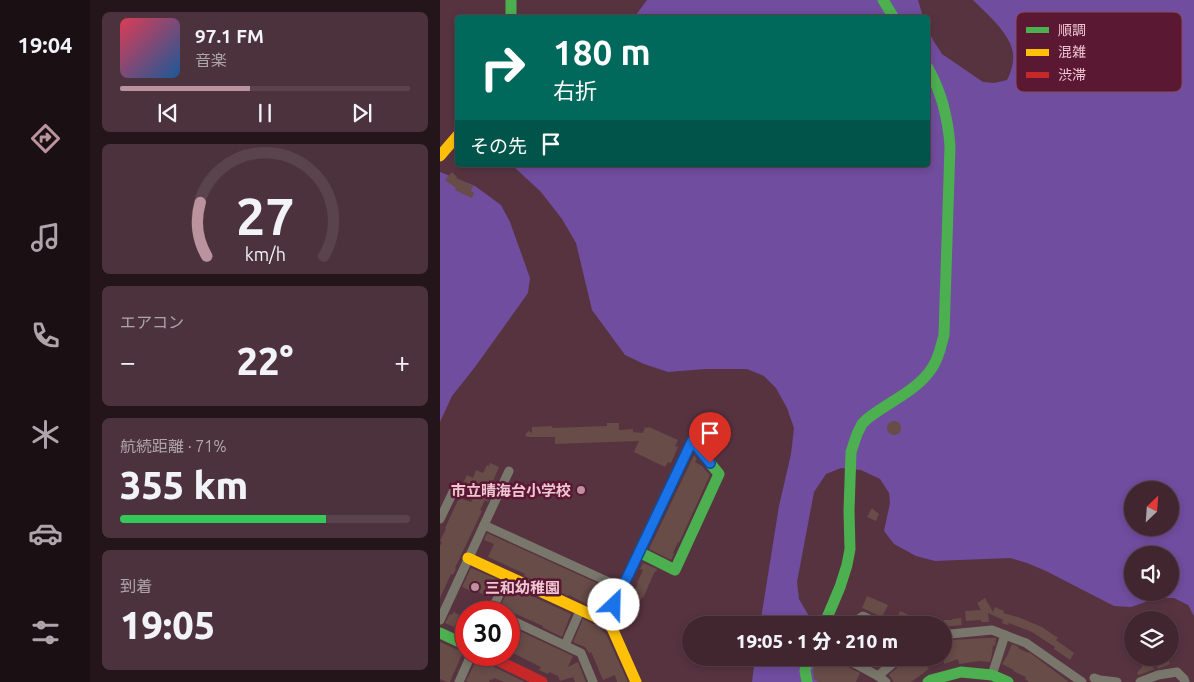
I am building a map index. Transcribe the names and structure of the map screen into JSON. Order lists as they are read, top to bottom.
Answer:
{
  "places": ["市立晴海台小学校", "三和幼稚園"],
  "legend": ["順調", "混雑", "渋滞"],
  "north": "top right",
  "page": {
    "tabs": "19:04",
    "turn": ["180 m", "右折"],
    "song": ["97.1 FM", "音楽"],
    "then": "その先",
    "tile": [
      "エアコン",
      ["航続距離 · 71%", "355 km"],
      ["到着", "19:05"]
    ],
    "heat": ["−", "22°", "+"],
    "limit": "30",
    "trip": "19:05 · 1 分 · 210 m",
    "gauge": ["27", "km/h"]
  }
}
